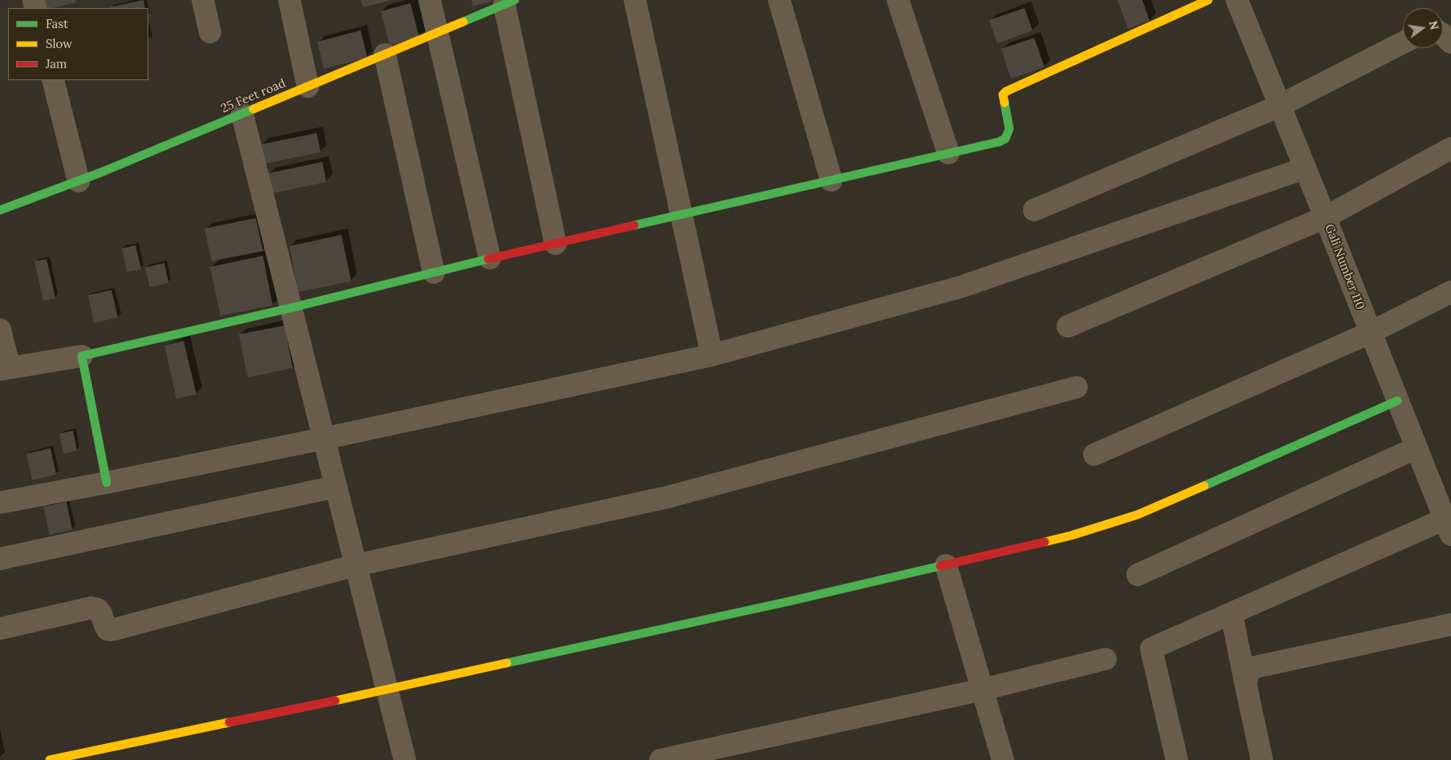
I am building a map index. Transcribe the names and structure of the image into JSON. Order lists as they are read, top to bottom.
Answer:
{
  "streets": {
    "street": ["25 Feet road", "Gali Number 110"]
  },
  "legend": ["Fast", "Slow", "Jam"],
  "north": "right"
}
